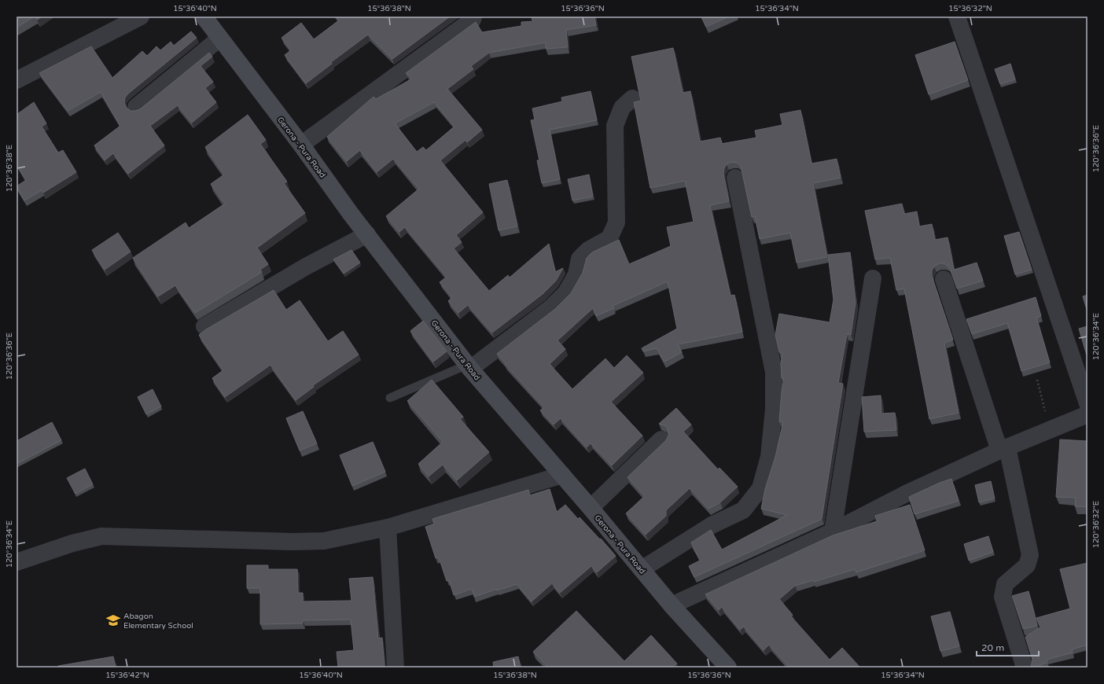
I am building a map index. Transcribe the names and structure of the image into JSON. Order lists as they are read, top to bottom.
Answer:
{
  "streets": {
    "main road": ["Gerona - Pura Road"]
  },
  "places": {
    "school or university": ["Abagon Elementary School"]
  },
  "scale_bar": "20 m",
  "coordinates": [
    "15°36'40\"N",
    "15°36'38\"N",
    "15°36'36\"N",
    "15°36'34\"N",
    "15°36'32\"N",
    "120°36'36\"E",
    "120°36'38\"E",
    "120°36'34\"E",
    "120°36'32\"E",
    "15°36'42\"N"
  ]
}
